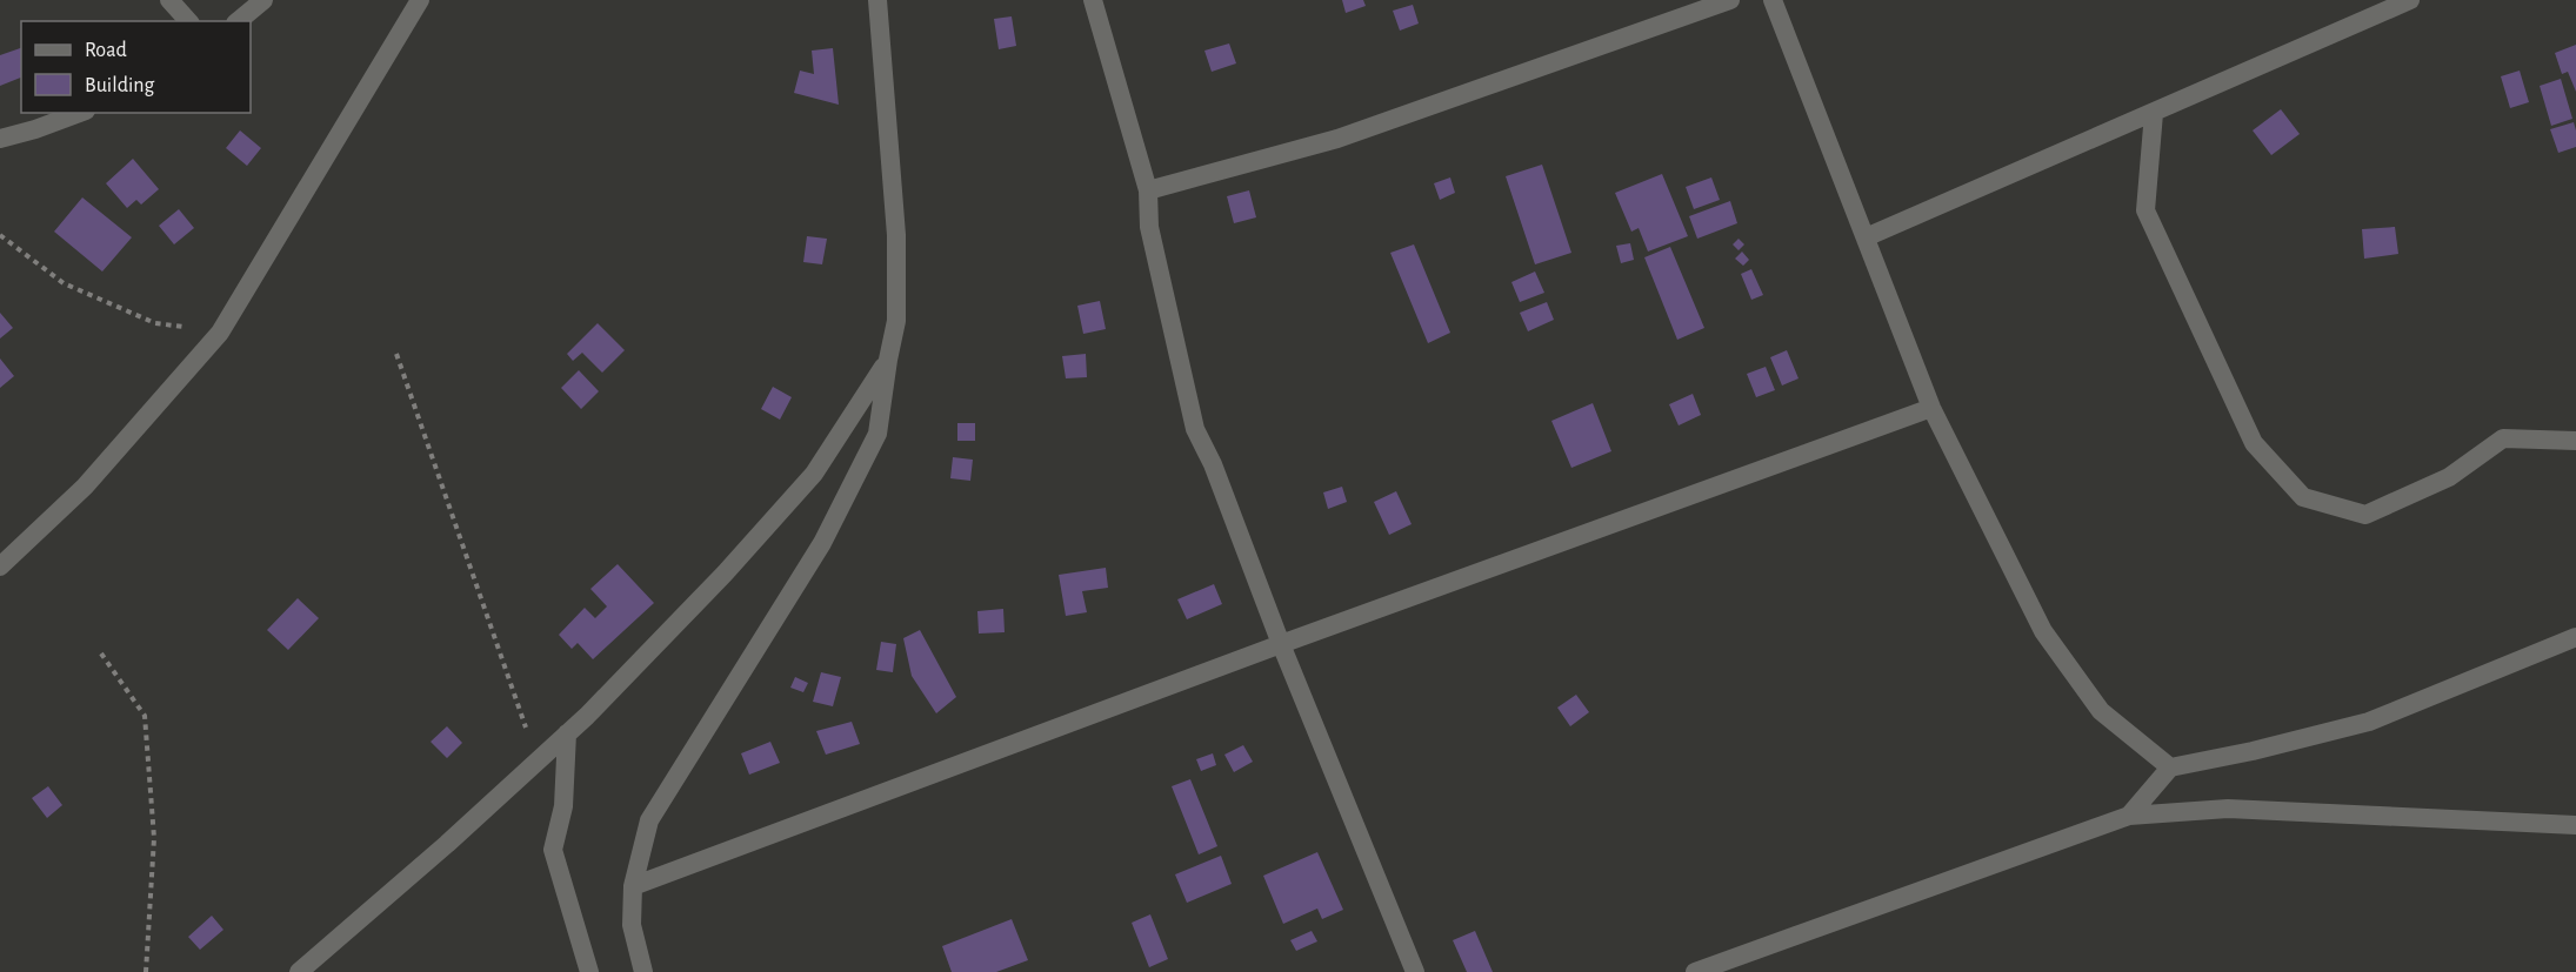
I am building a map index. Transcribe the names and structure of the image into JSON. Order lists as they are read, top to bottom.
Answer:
{
  "legend": ["Road", "Building"]
}
